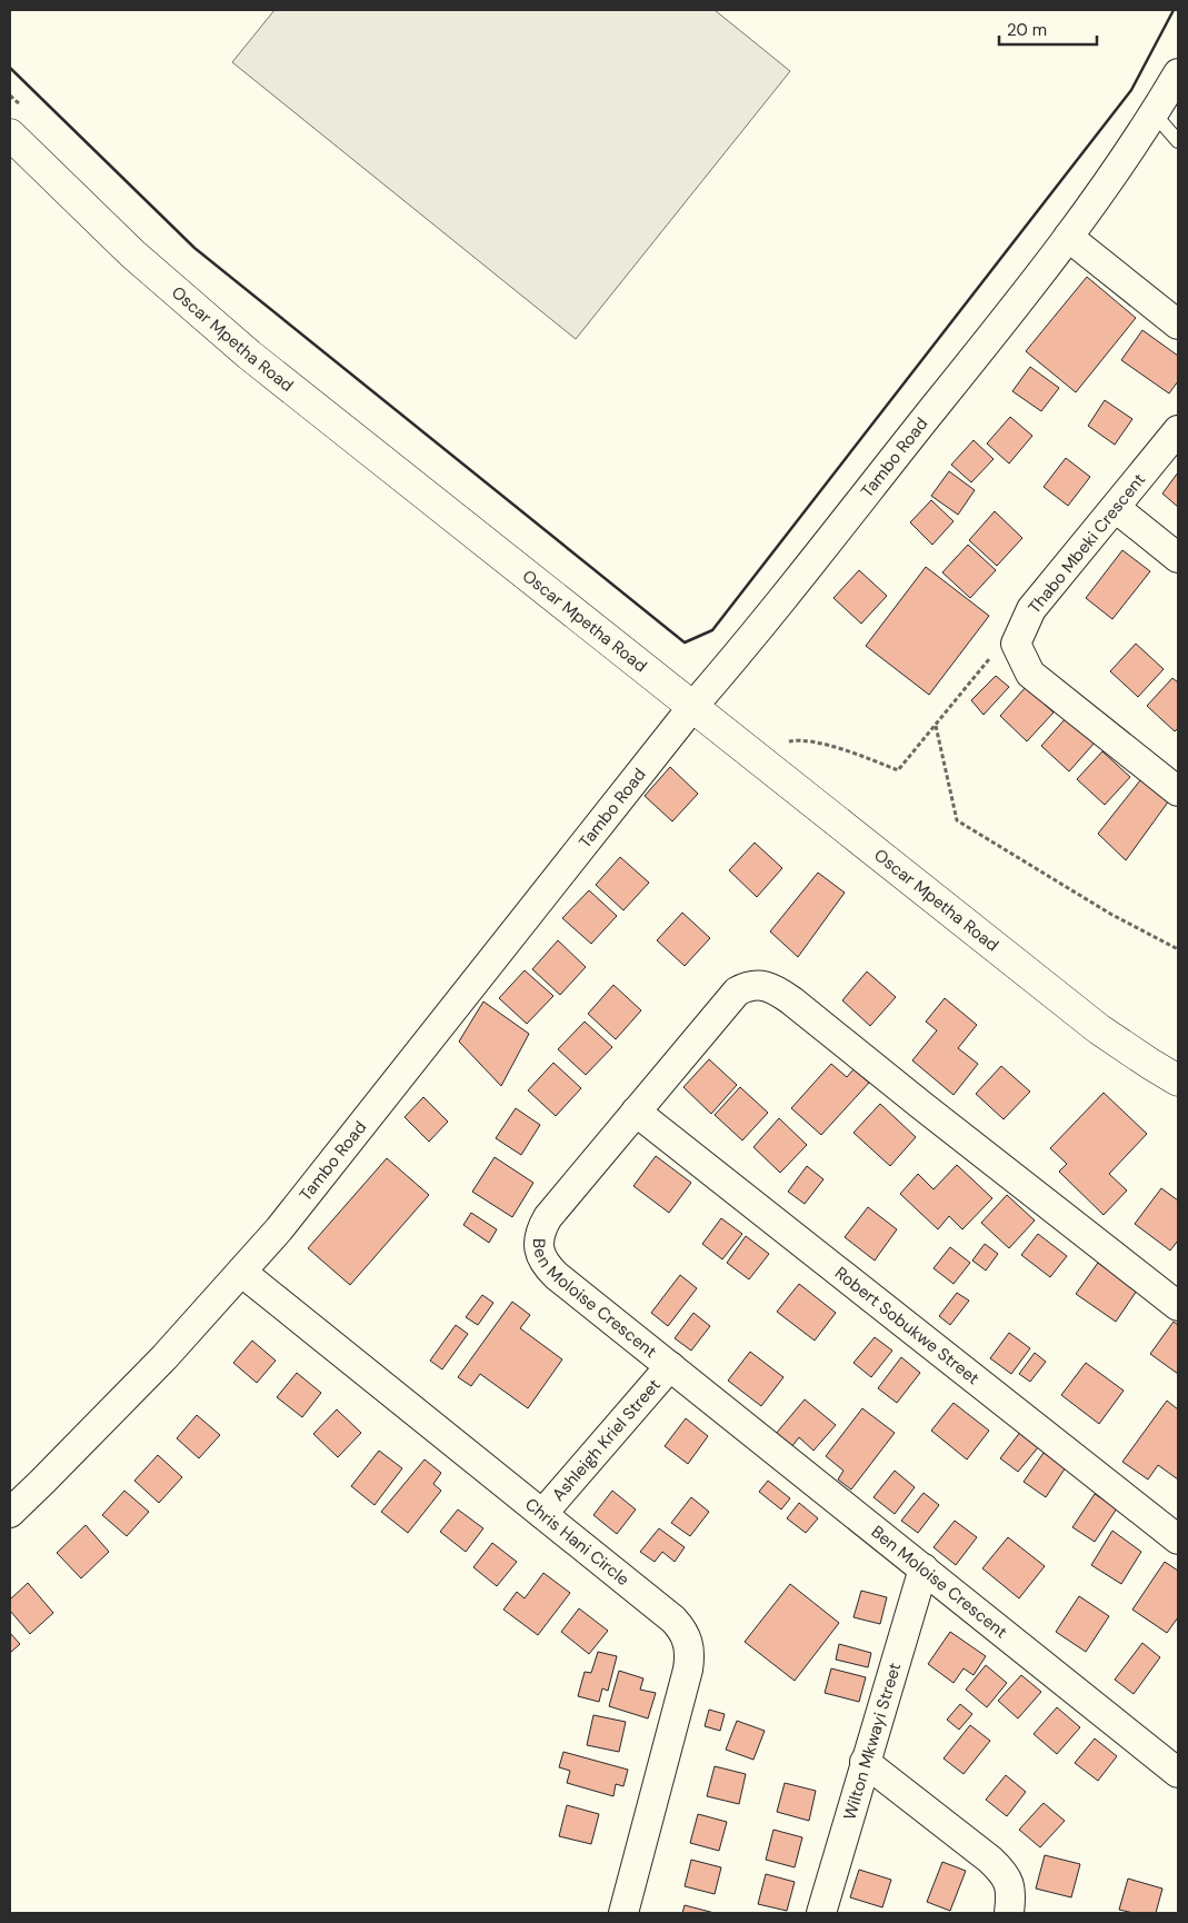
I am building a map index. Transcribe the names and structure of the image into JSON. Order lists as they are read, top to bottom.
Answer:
{
  "streets": {
    "street": [
      "Oscar Mpetha Road",
      "Tambo Road",
      "Thabo Mbeki Crescent",
      "Ben Moloise Crescent",
      "Robert Sobukwe Street",
      "Ashleigh Kriel Street",
      "Chris Hani Circle",
      "Wilton Mkwayi Street"
    ]
  },
  "crossings": [
    ["Oscar Mpetha Road", "Tambo Road"],
    ["Tambo Road", "Chris Hani Circle"],
    ["Ben Moloise Crescent", "Robert Sobukwe Street"],
    ["Ben Moloise Crescent", "Ashleigh Kriel Street"],
    ["Ben Moloise Crescent", "Wilton Mkwayi Street"],
    ["Ashleigh Kriel Street", "Chris Hani Circle"]
  ],
  "scale_bar": "20 m"
}
